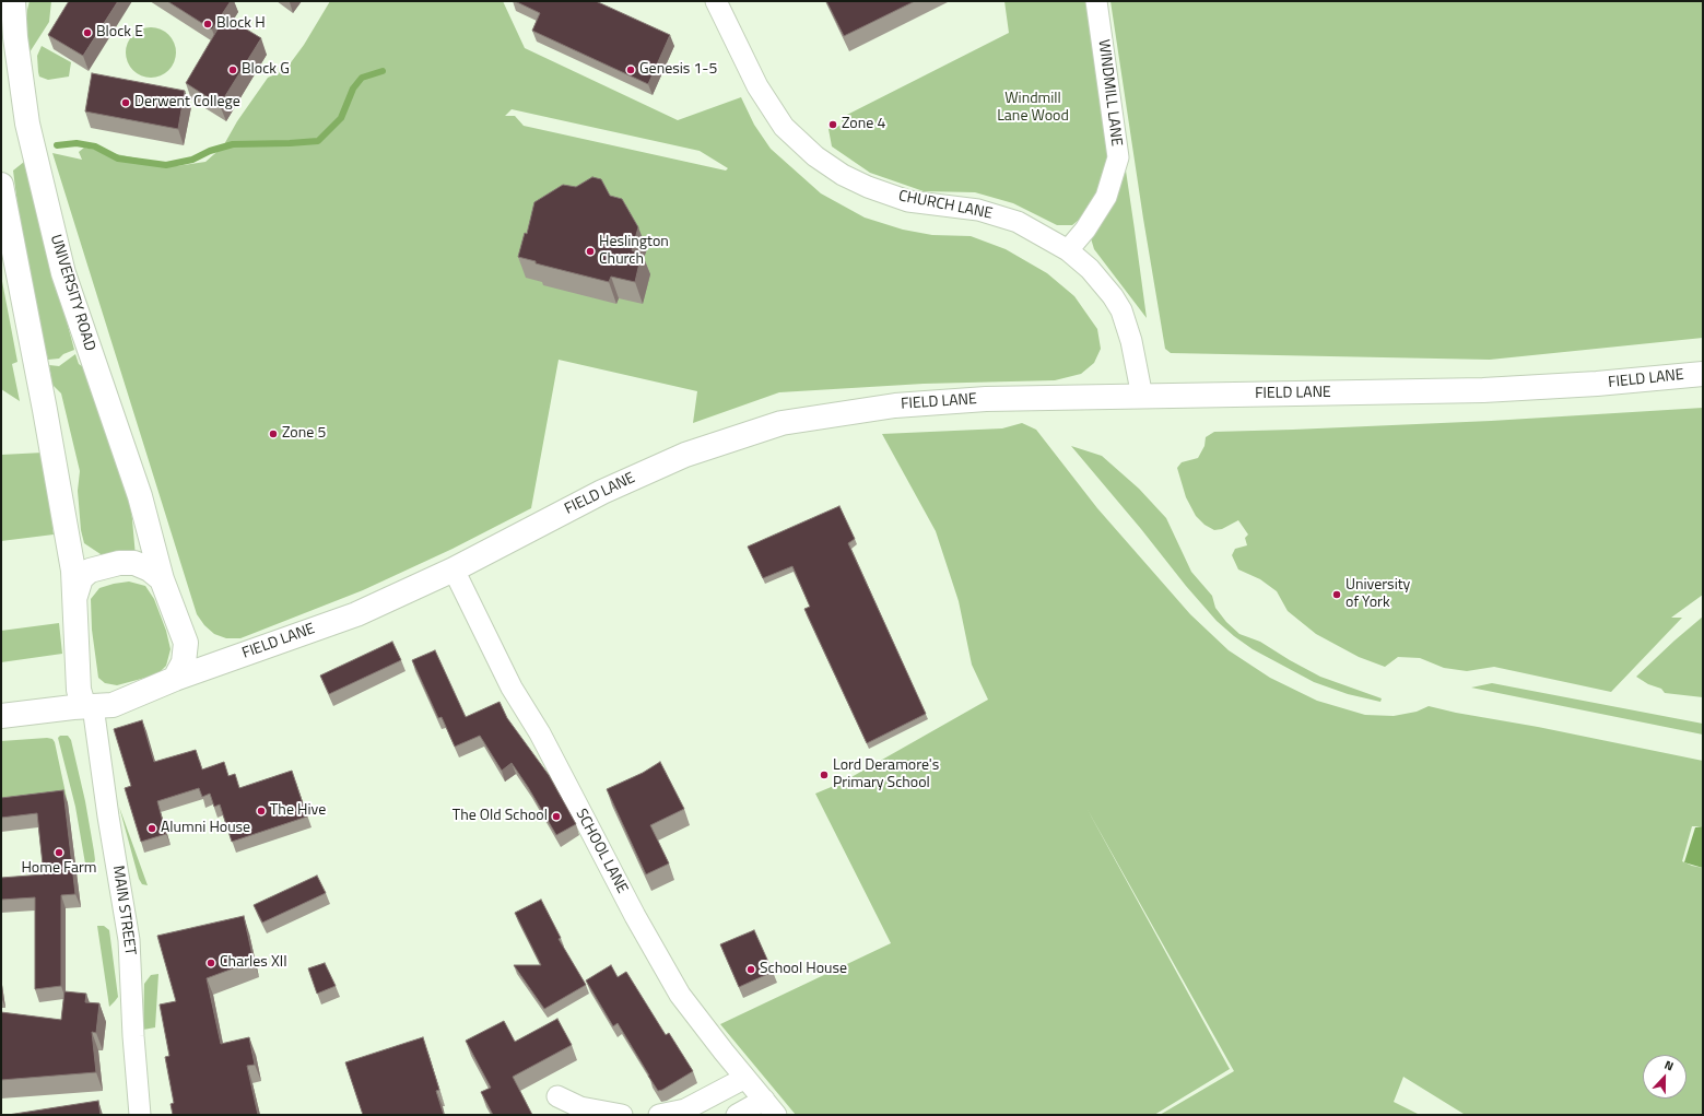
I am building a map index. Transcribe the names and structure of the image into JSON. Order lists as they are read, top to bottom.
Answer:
{
  "streets": {
    "street": [
      "WINDMILL LANE",
      "CHURCH LANE",
      "UNIVERSITY ROAD",
      "FIELD LANE",
      "SCHOOL LANE",
      "MAIN STREET"
    ]
  },
  "crossings": [
    ["WINDMILL LANE", "CHURCH LANE"],
    ["CHURCH LANE", "FIELD LANE"],
    ["UNIVERSITY ROAD", "FIELD LANE"],
    ["UNIVERSITY ROAD", "MAIN STREET"],
    ["FIELD LANE", "SCHOOL LANE"],
    ["FIELD LANE", "MAIN STREET"]
  ],
  "parks": ["Windmill Lane Wood"],
  "places": [
    "Block H",
    "Block E",
    "Block G",
    "Genesis 1-5",
    "Derwent College",
    "Zone 4",
    "Heslington Church",
    "Zone 5",
    "University of York",
    "Lord Deramore's Primary School",
    "The Hive",
    "The Old School",
    "Alumni House",
    "Home Farm",
    "Charles XII",
    "School House"
  ],
  "north": "top"
}
